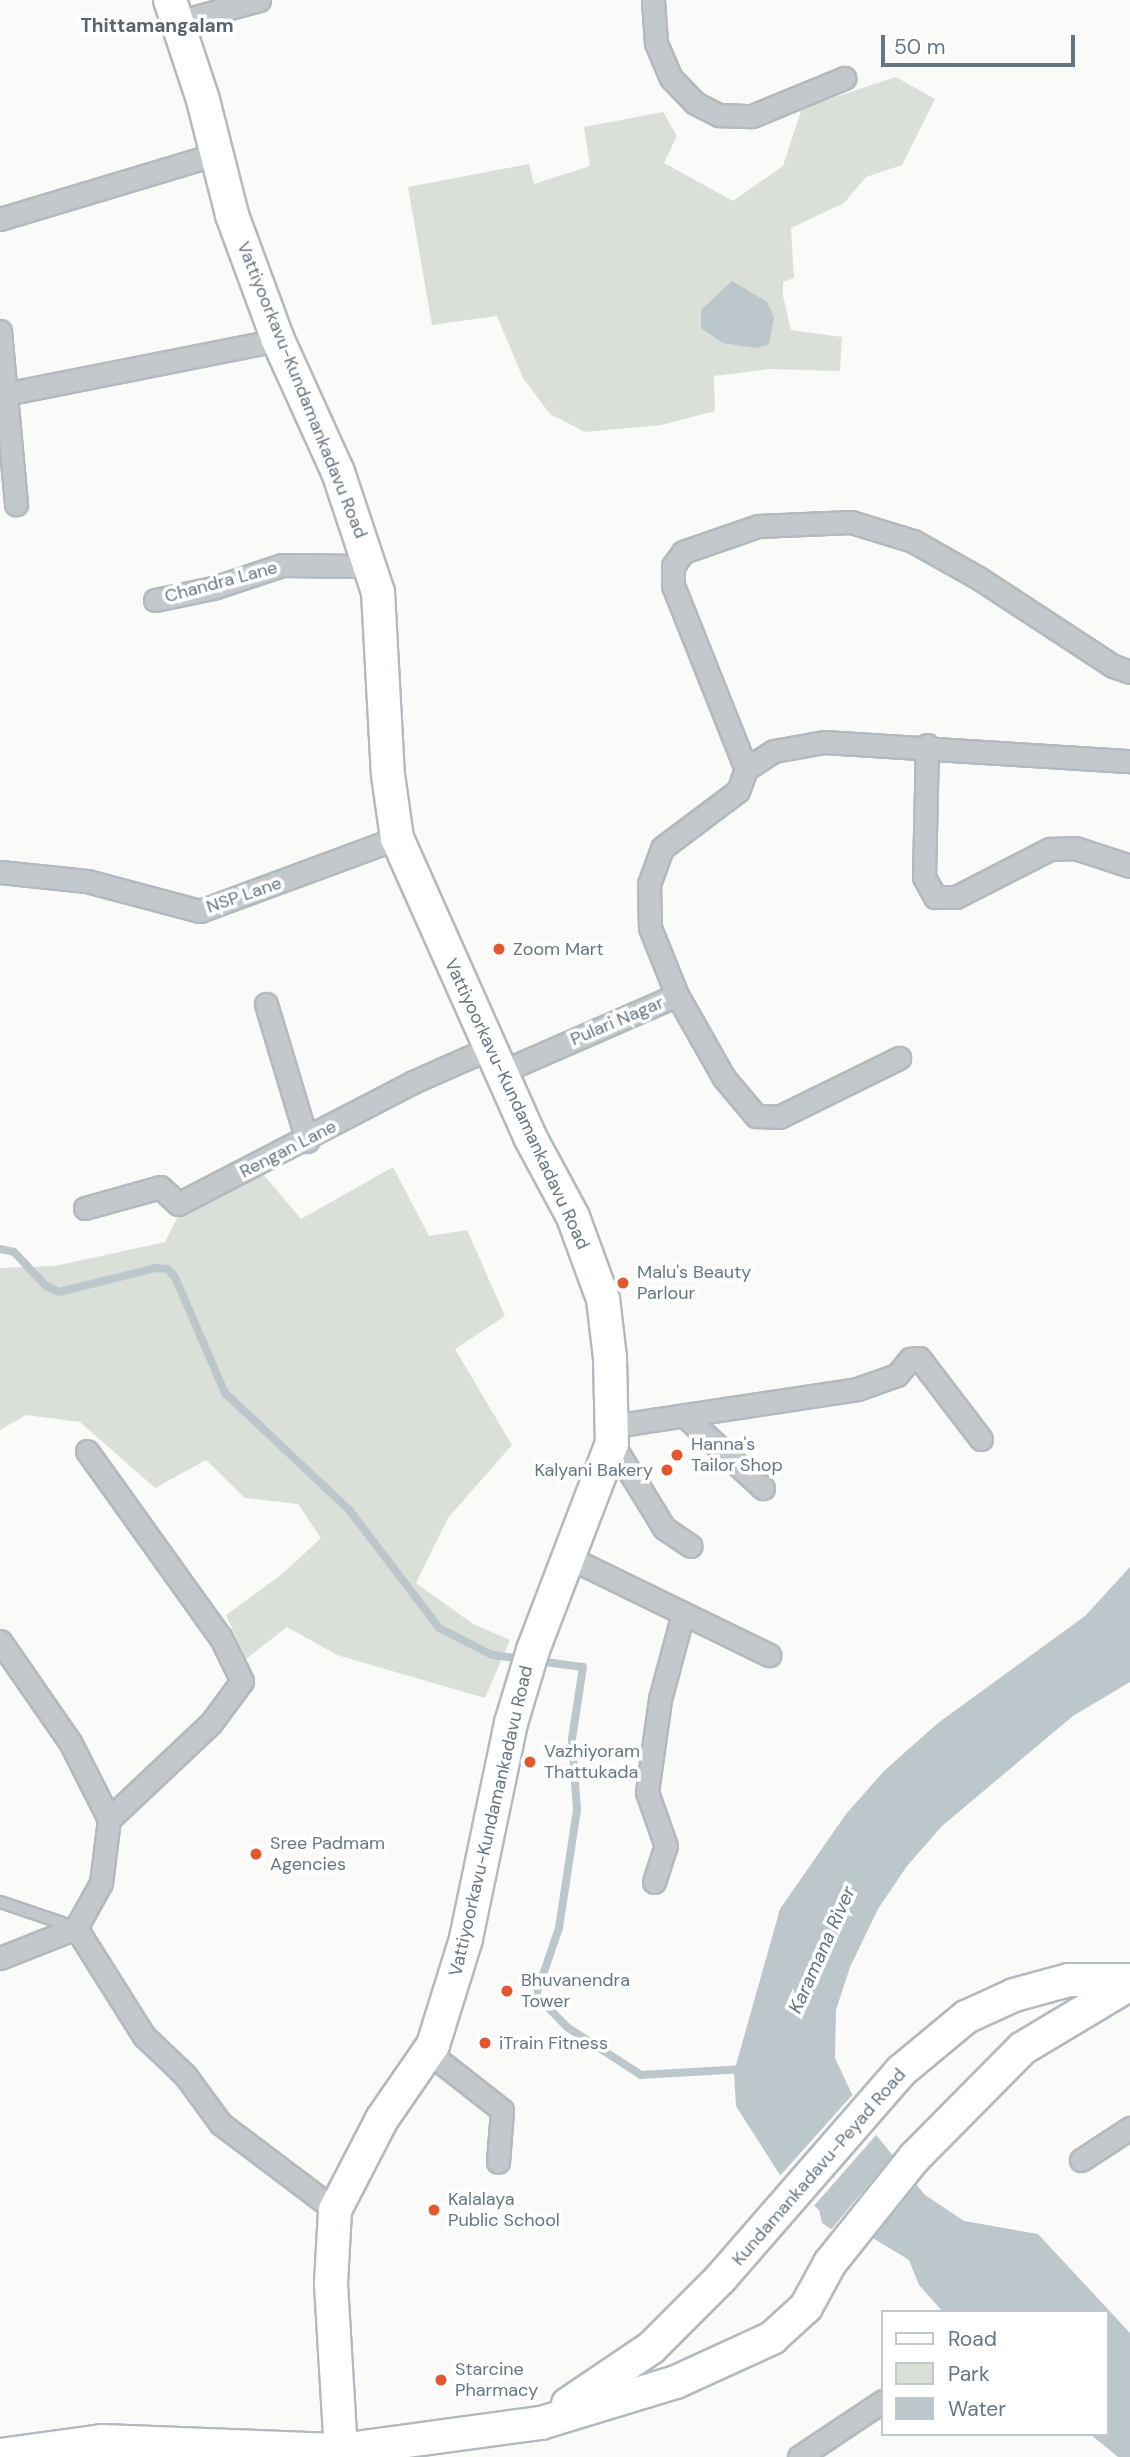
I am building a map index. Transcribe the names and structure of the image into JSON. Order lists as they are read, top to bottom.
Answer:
{
  "streets": {
    "street": [
      "Vattiyoorkavu-Kundamankadavu Road",
      "Chandra Lane",
      "NSP Lane",
      "Pulari Nagar",
      "Rengan Lane",
      "Kundamankadavu-Peyad Road"
    ]
  },
  "crossings": [
    ["Vattiyoorkavu-Kundamankadavu Road", "Chandra Lane"],
    ["Vattiyoorkavu-Kundamankadavu Road", "NSP Lane"],
    ["Vattiyoorkavu-Kundamankadavu Road", "Pulari Nagar"],
    ["Vattiyoorkavu-Kundamankadavu Road", "Rengan Lane"],
    ["Vattiyoorkavu-Kundamankadavu Road", "Kundamankadavu-Peyad Road"],
    ["Pulari Nagar", "Rengan Lane"]
  ],
  "districts": ["Thittamangalam"],
  "water": ["Karamana River"],
  "places": [
    "Zoom Mart",
    "Malu's Beauty Parlour",
    "Hanna's Tailor Shop",
    "Kalyani Bakery",
    "Vazhiyoram Thattukada",
    "Sree Padmam Agencies",
    "Bhuvanendra Tower",
    "iTrain Fitness",
    "Kalalaya Public School",
    "Starcine Pharmacy"
  ],
  "legend": ["Road", "Park", "Water"],
  "scale_bar": "50 m"
}
